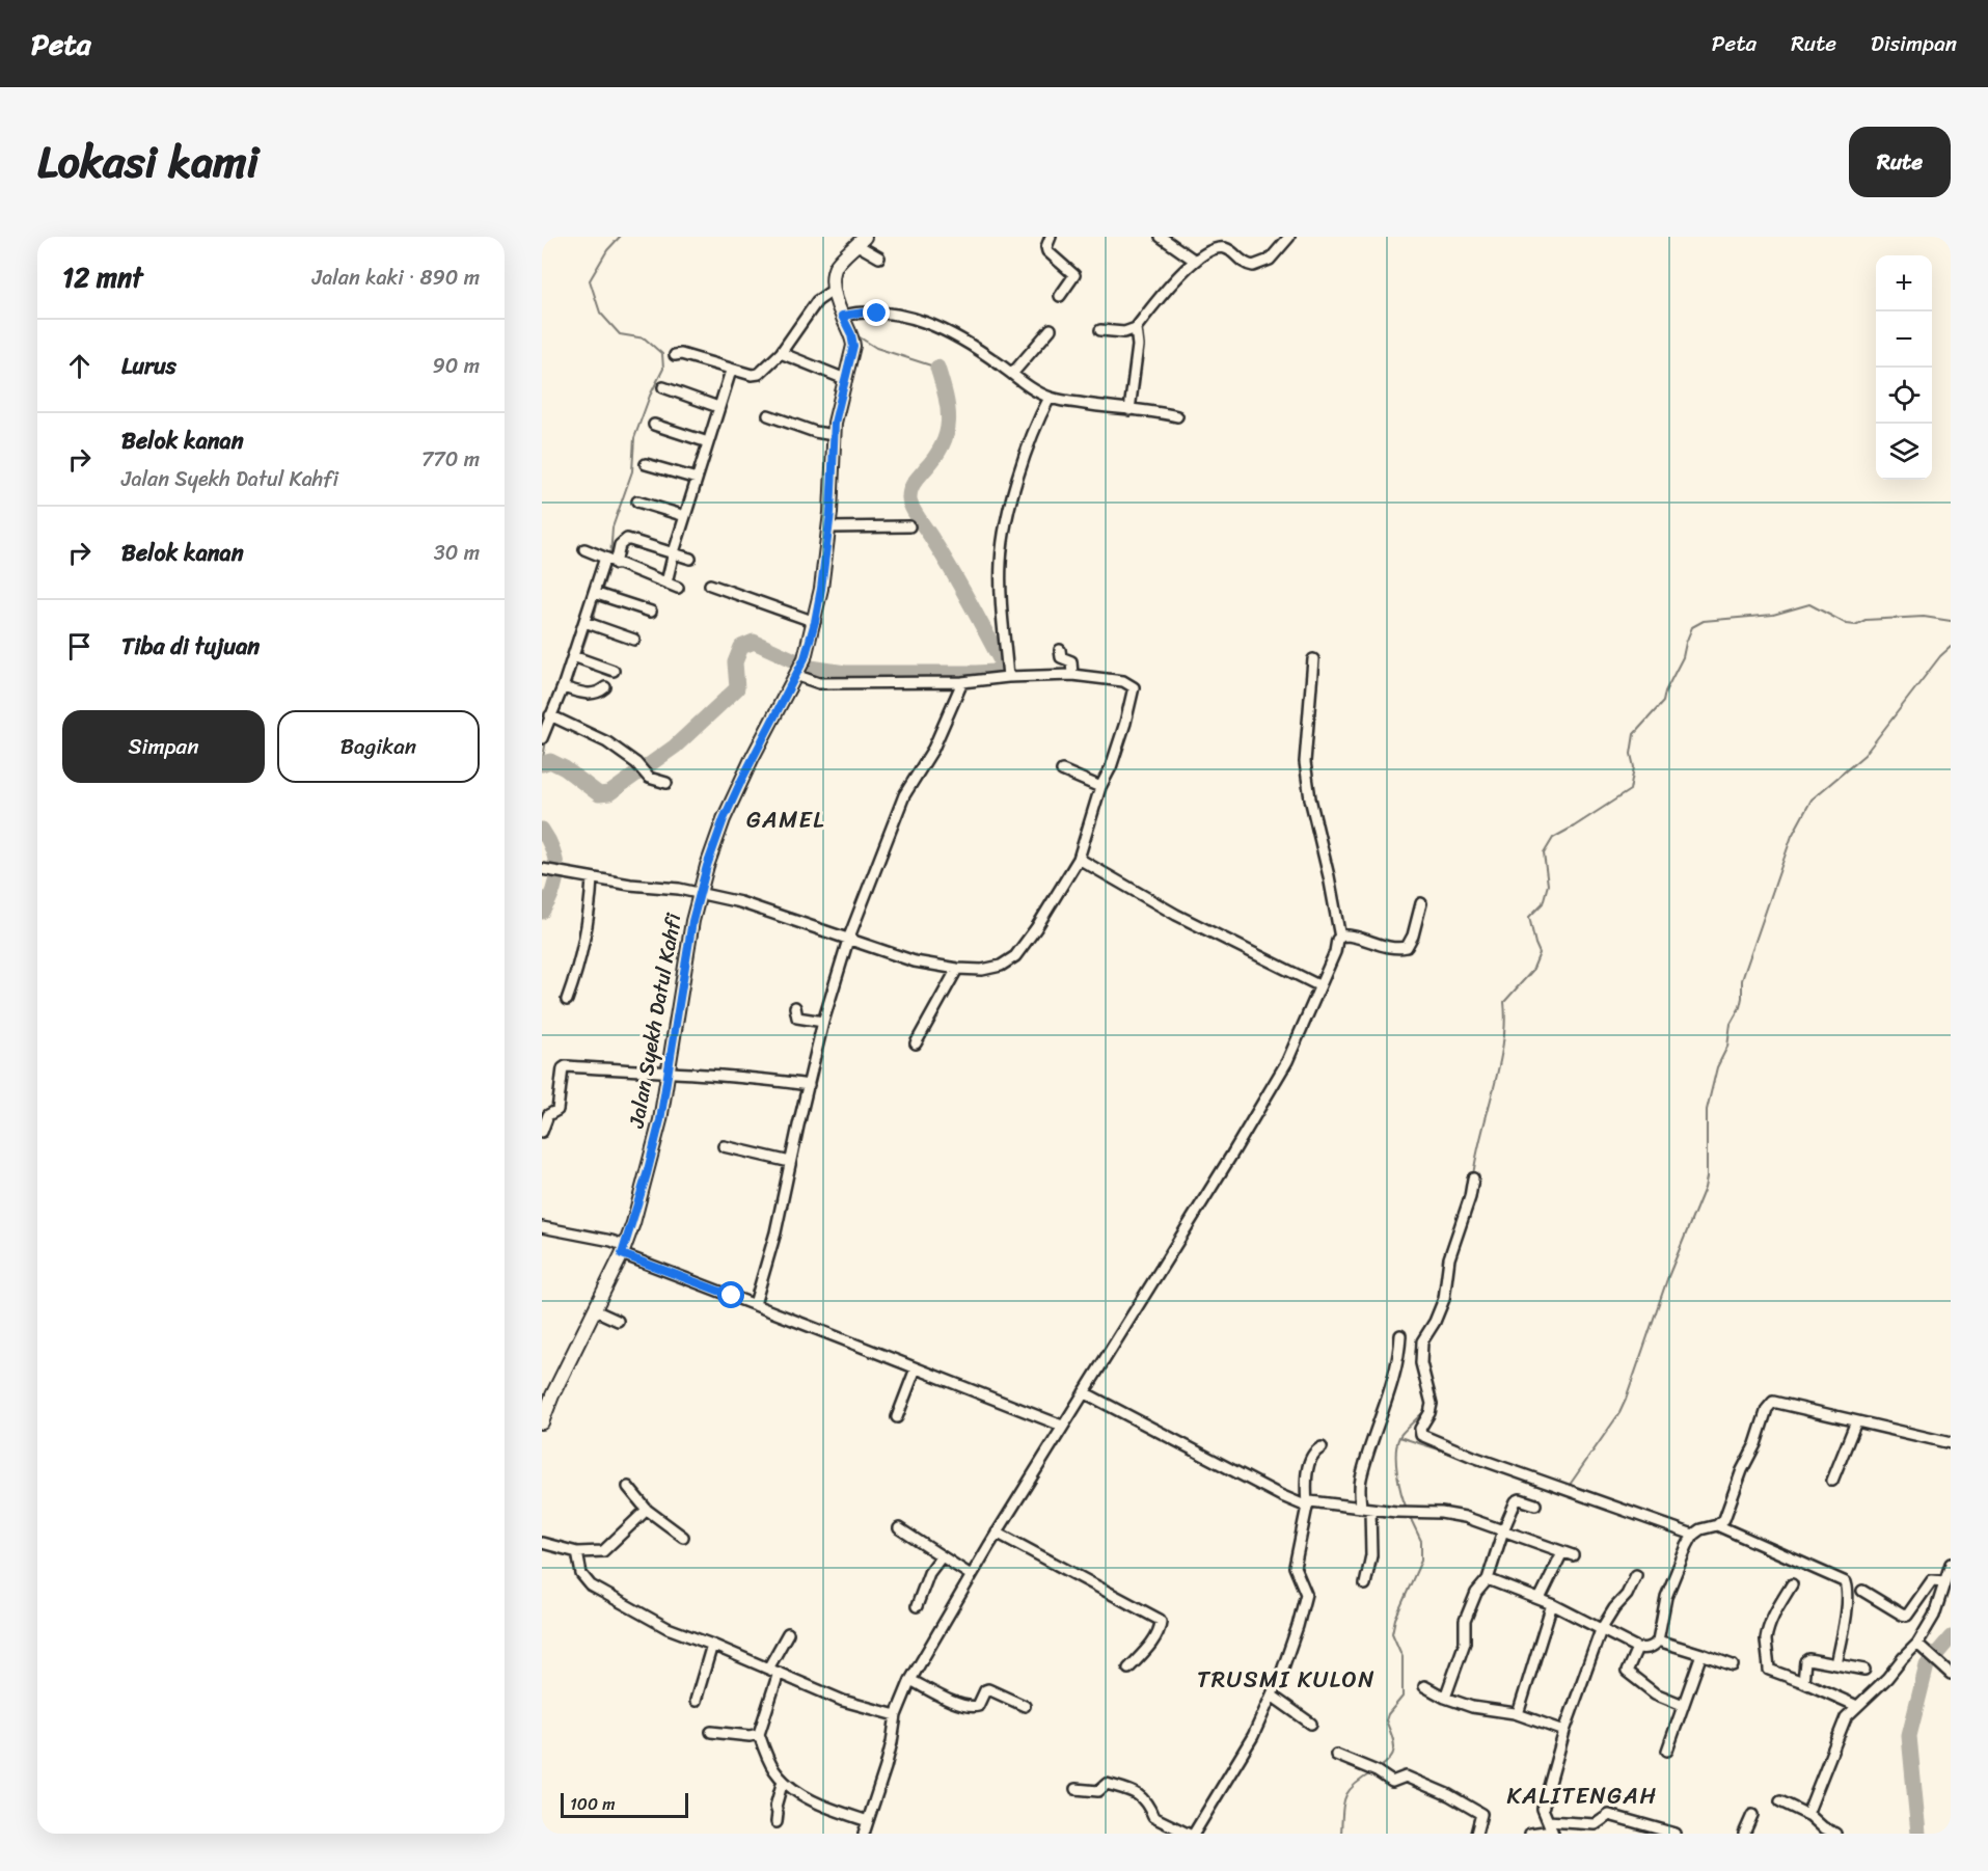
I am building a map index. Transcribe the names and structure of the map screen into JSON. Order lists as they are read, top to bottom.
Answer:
{
  "streets": {
    "street": ["Jalan Syekh Datul Kahfi"]
  },
  "districts": ["GAMEL", "TRUSMI KULON", "KALITENGAH"],
  "scale_bar": "100 m",
  "page": {
    "header": "Peta",
    "nav": ["Peta", "Rute", "Disimpan"],
    "title": "Lokasi kami",
    "buttons": [
      "Rute",
      ["Simpan", "Bagikan"]
    ],
    "heading": ["12 mnt", "Jalan kaki · 890 m"],
    "map_buttons": ["+", "−"],
    "list": [
      ["Lurus", "90 m"],
      ["Belok kanan", "Jalan Syekh Datul Kahfi", "770 m"],
      ["Belok kanan", "30 m"],
      "Tiba di tujuan"
    ],
    "scale": "100 m"
  }
}
